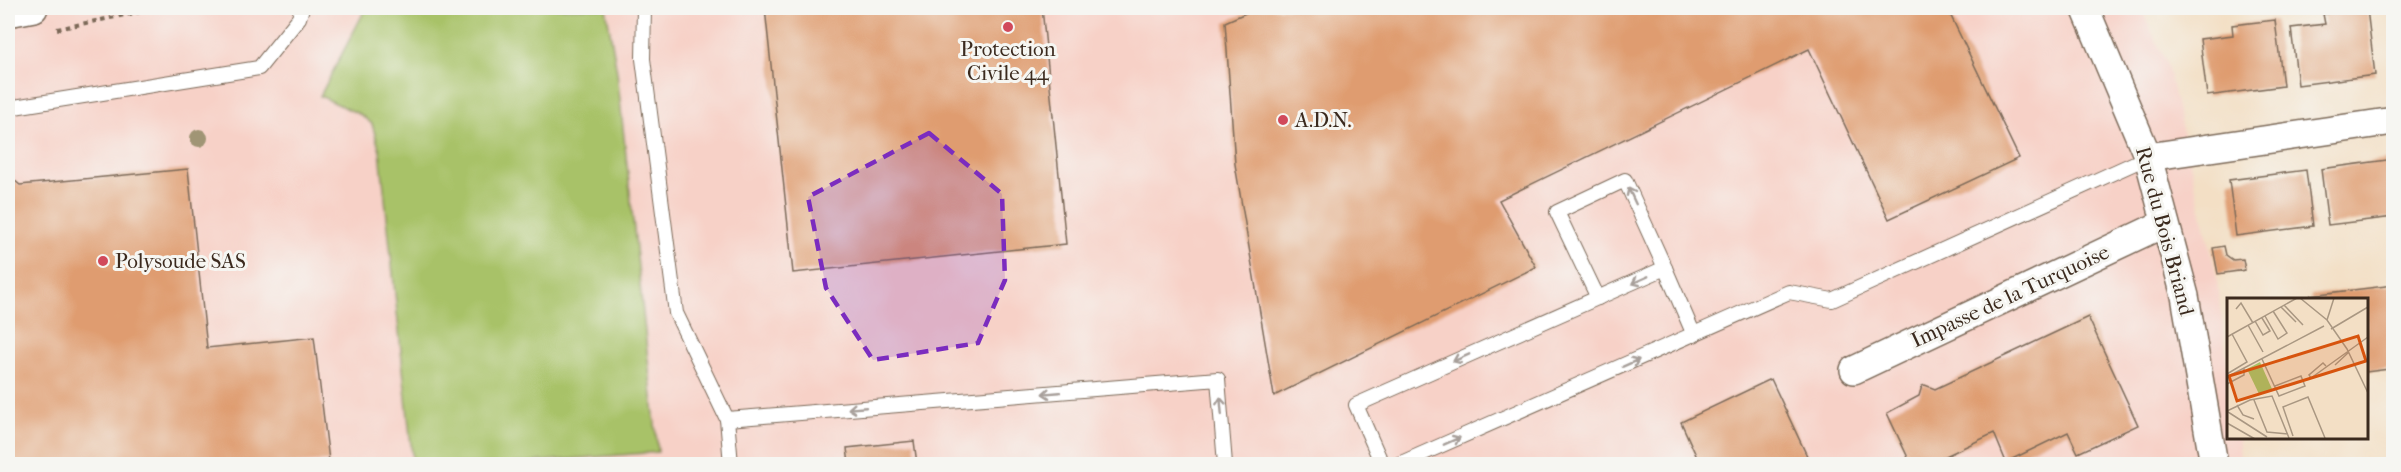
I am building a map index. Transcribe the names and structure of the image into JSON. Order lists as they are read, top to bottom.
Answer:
{
  "streets": {
    "street": ["Rue du Bois Briand", "Impasse de la Turquoise"]
  },
  "crossings": [
    ["Rue du Bois Briand", "Impasse de la Turquoise"]
  ],
  "places": ["Protection Civile 44", "A.D.N.", "Polysoude SAS"]
}
